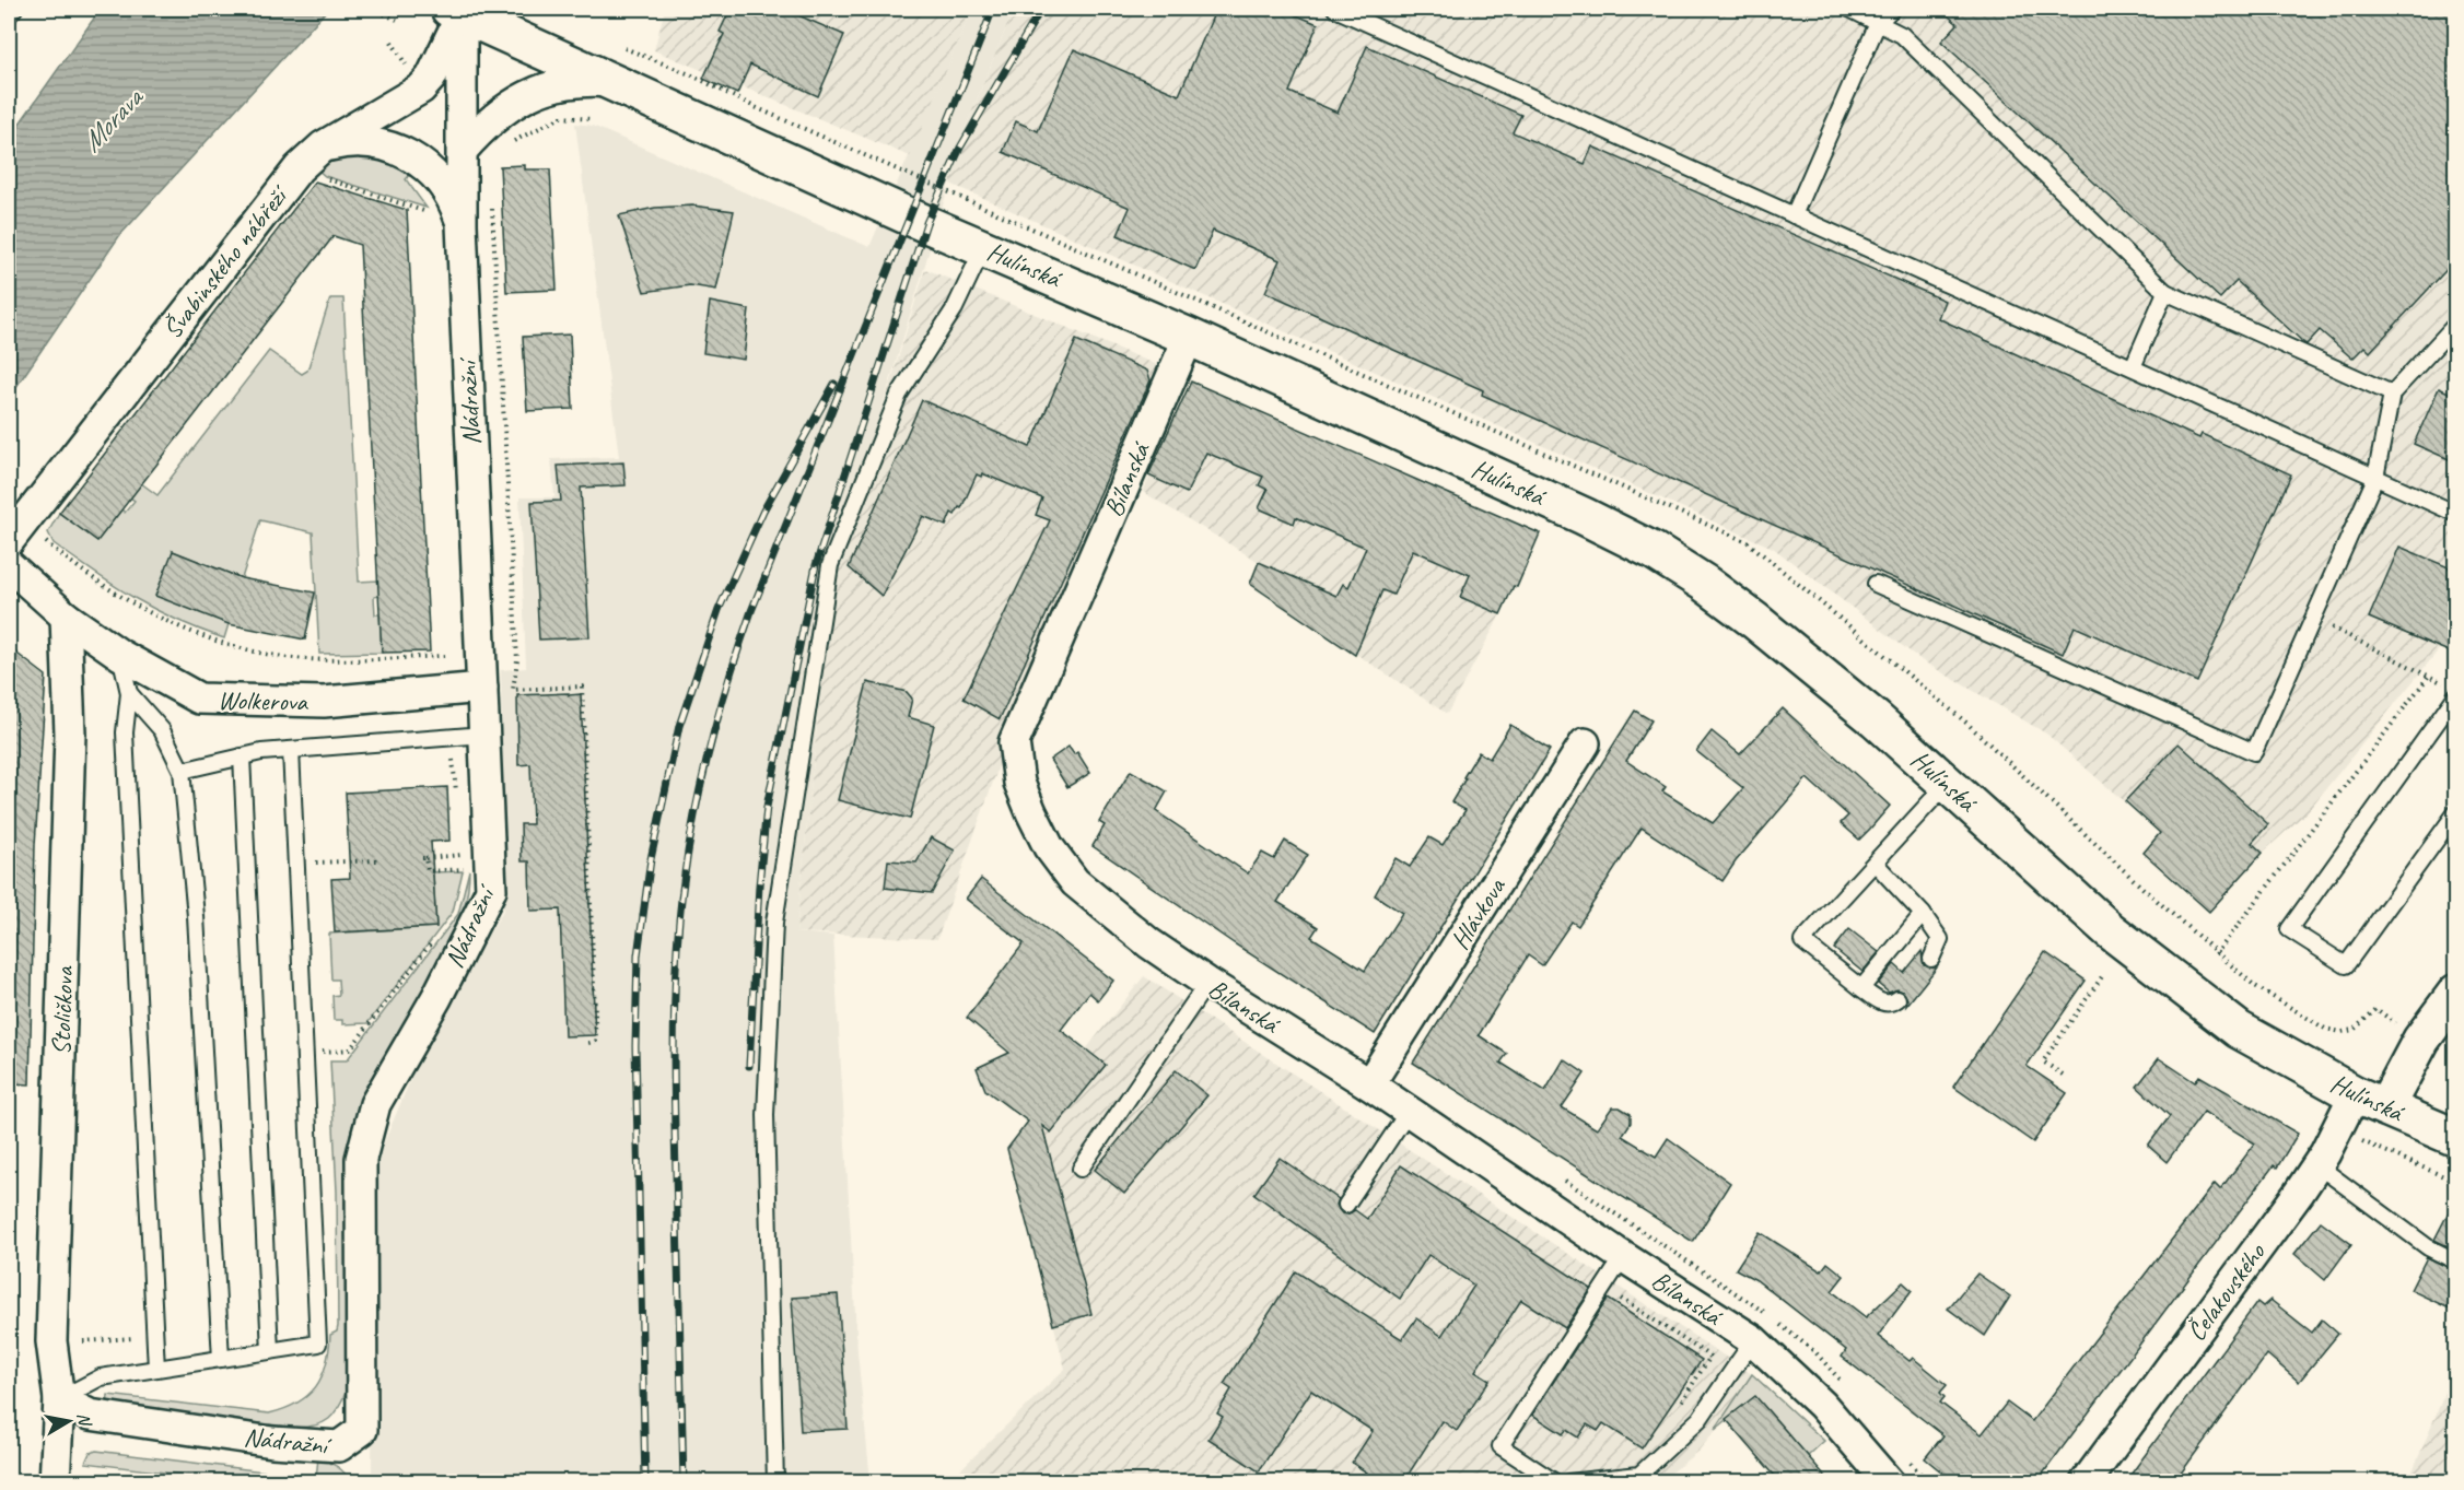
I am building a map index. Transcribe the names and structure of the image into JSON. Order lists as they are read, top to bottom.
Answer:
{
  "streets": {
    "main road": ["Hulínská"],
    "street": [
      "Švabinského nábřeží",
      "Nádražní",
      "Bílanská",
      "Wolkerova",
      "Hlávkova",
      "Stoličkova",
      "Čelakovského"
    ]
  },
  "crossings": [
    ["Švabinského nábřeží", "Hulínská"],
    ["Švabinského nábřeží", "Nádražní"],
    ["Hulínská", "Nádražní"],
    ["Hulínská", "Bílanská"],
    ["Hulínská", "Čelakovského"],
    ["Nádražní", "Wolkerova"],
    ["Nádražní", "Stoličkova"],
    ["Bílanská", "Hlávkova"],
    ["Wolkerova", "Stoličkova"]
  ],
  "water": ["Morava"],
  "north": "right"
}
